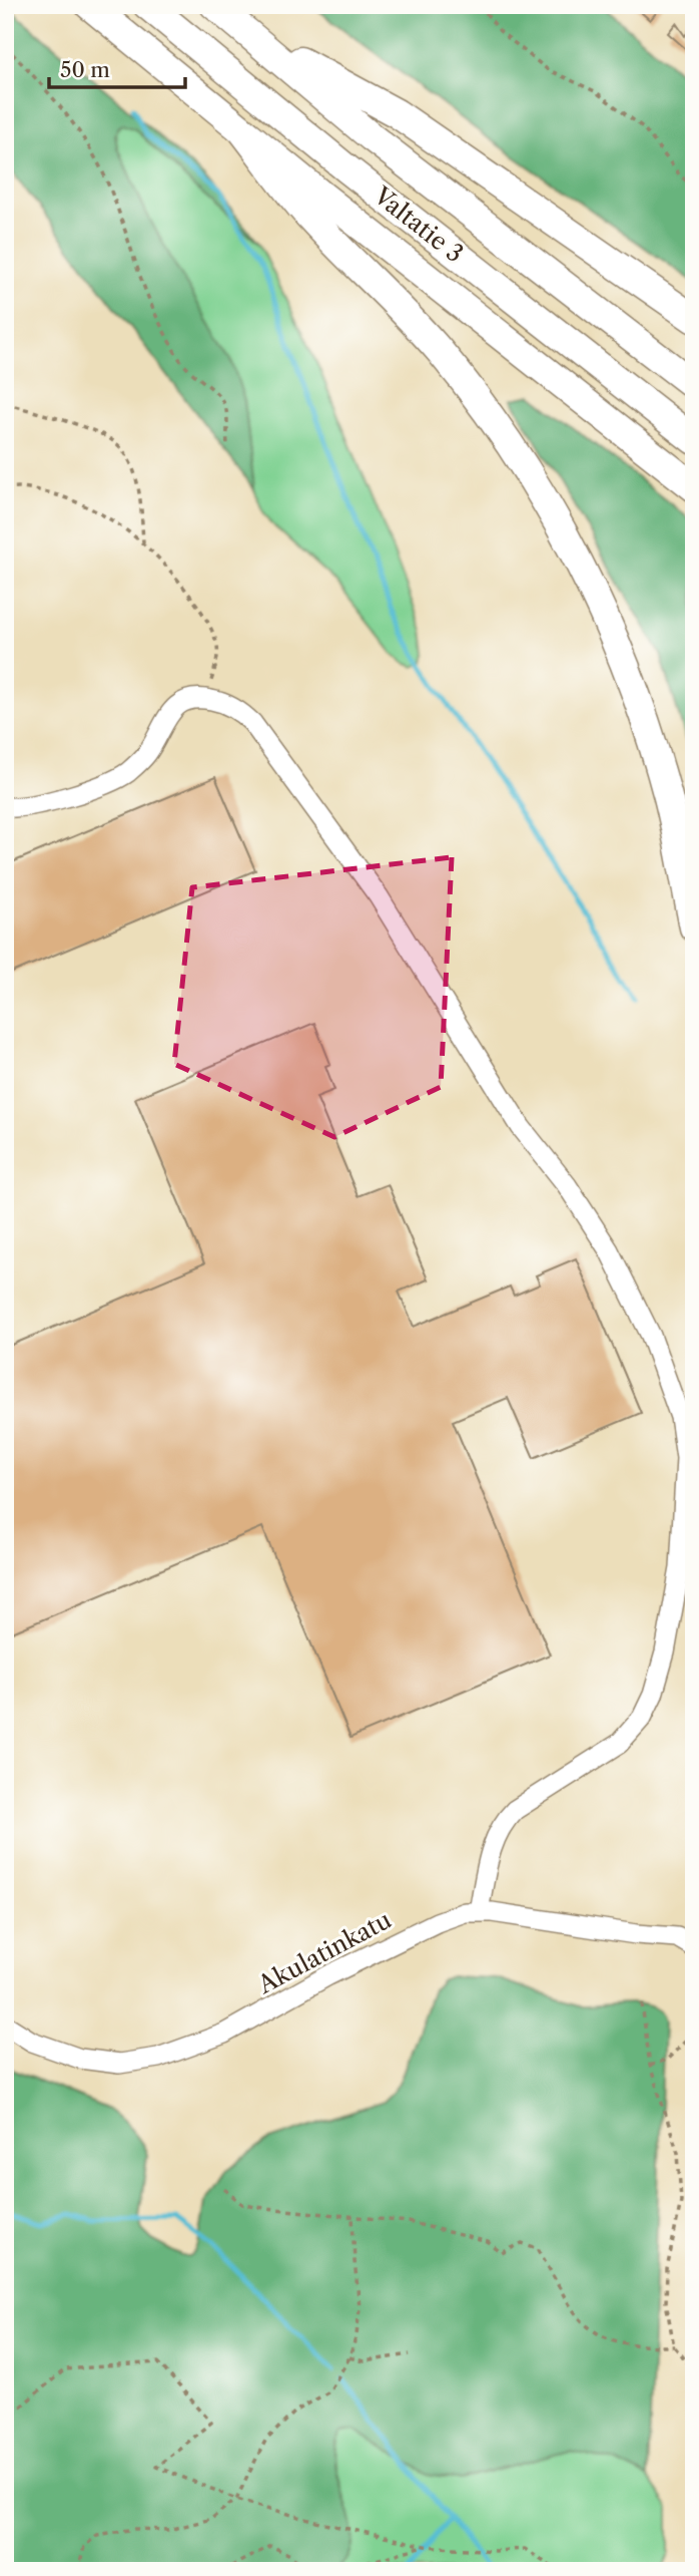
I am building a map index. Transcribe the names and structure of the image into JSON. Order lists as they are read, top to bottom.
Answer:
{
  "streets": {
    "highway": ["Valtatie 3"],
    "street": ["Akulatinkatu"]
  },
  "scale_bar": "50 m"
}
